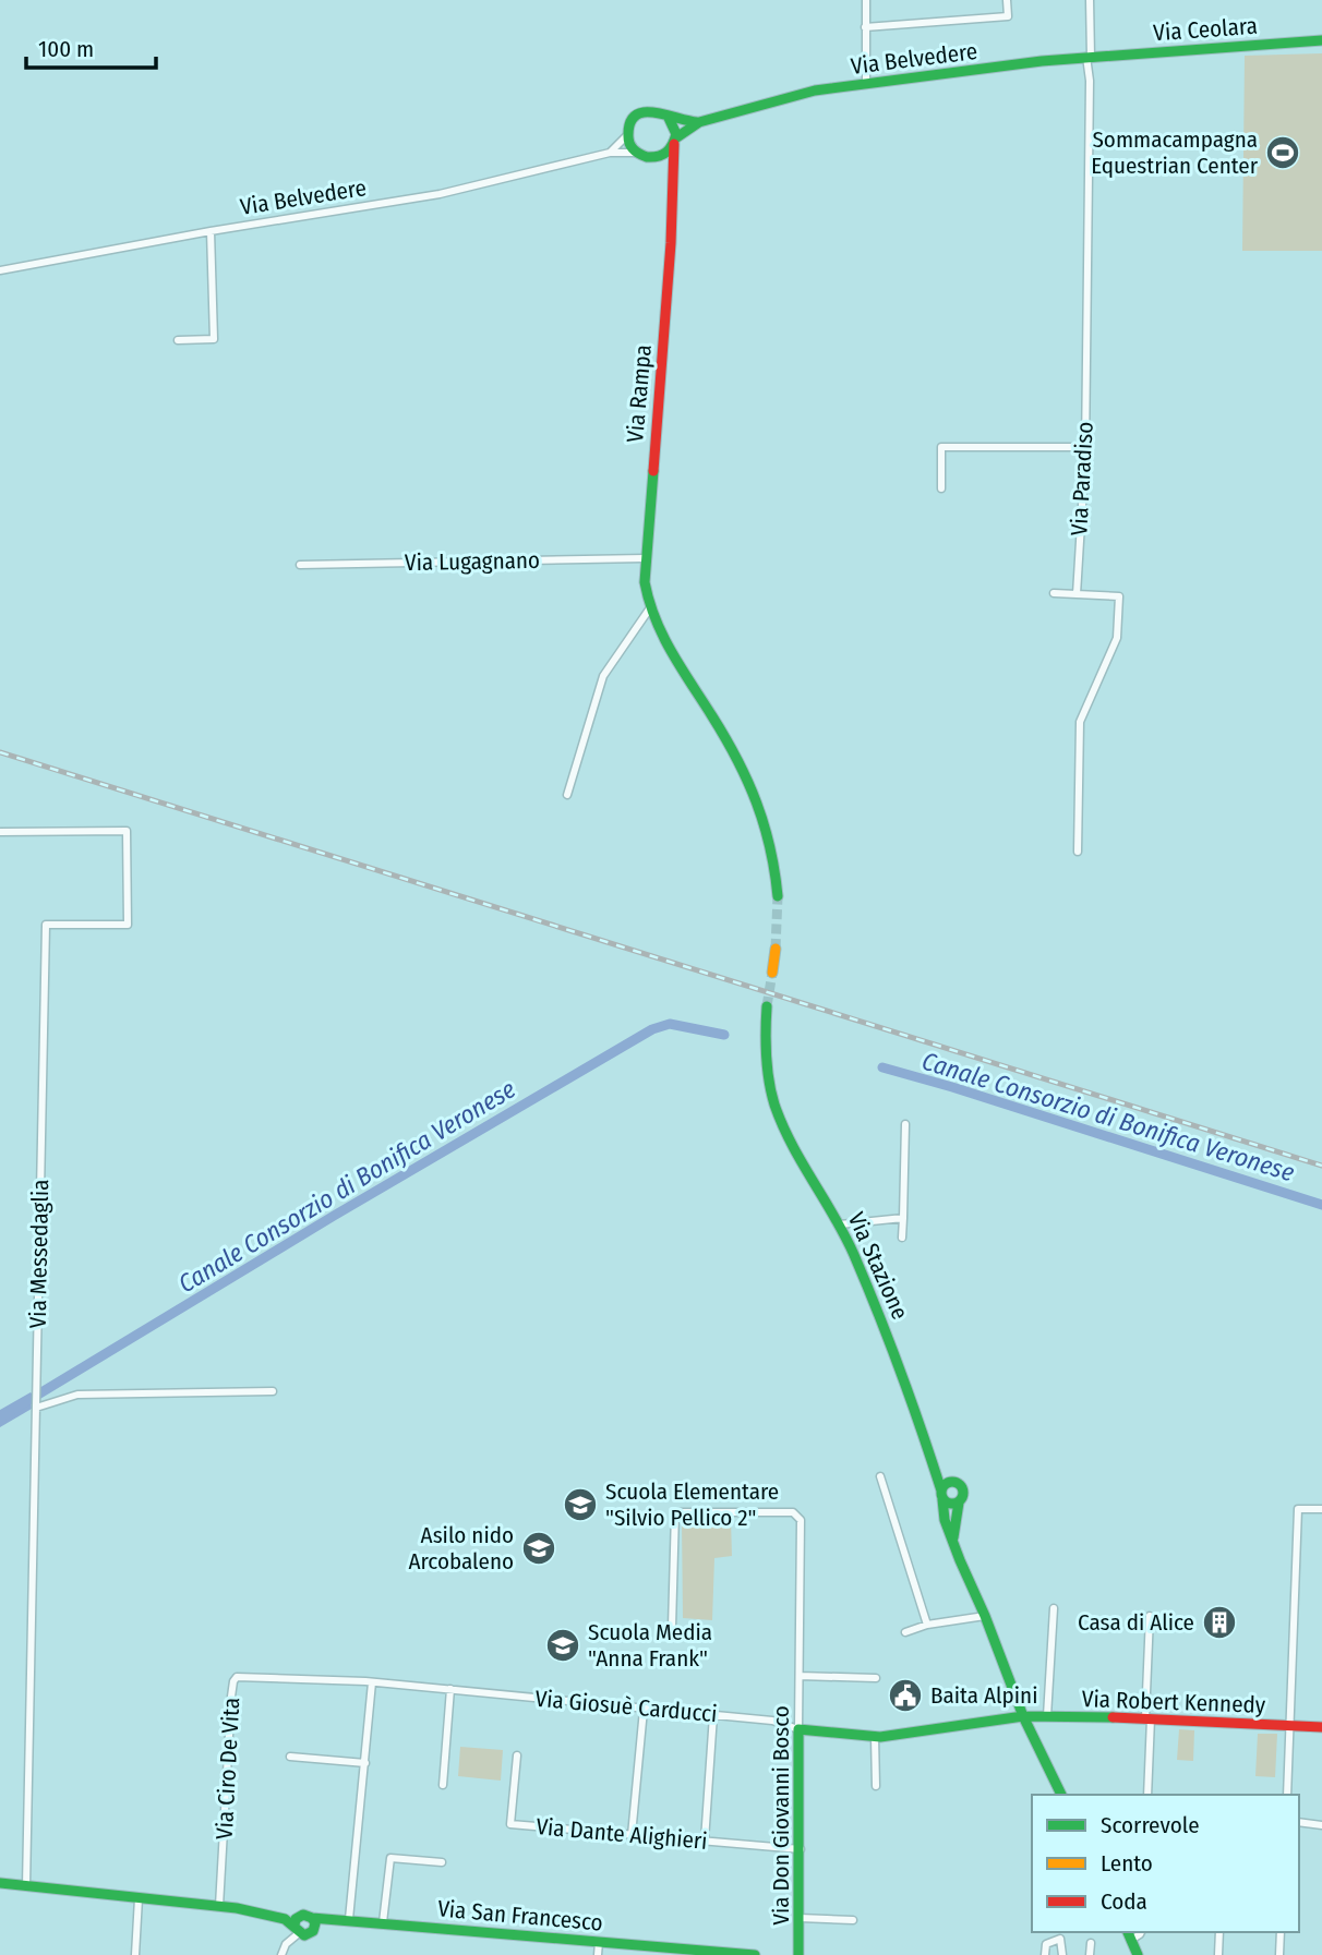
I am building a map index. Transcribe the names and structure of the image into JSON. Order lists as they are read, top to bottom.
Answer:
{
  "streets": {
    "street": [
      "Via Ceolara",
      "Via Belvedere",
      "Via Rampa",
      "Via Paradiso",
      "Via Lugagnano",
      "Via Messedaglia",
      "Via Stazione",
      "Via Robert Kennedy",
      "Via Giosuè Carducci",
      "Via Ciro De Vita",
      "Via Don Giovanni Bosco",
      "Via Dante Alighieri",
      "Via San Francesco"
    ]
  },
  "crossings": [
    ["Via Ceolara", "Via Belvedere"],
    ["Via Ceolara", "Via Paradiso"],
    ["Via Belvedere", "Via Rampa"],
    ["Via Belvedere", "Via Paradiso"],
    ["Via Rampa", "Via Lugagnano"],
    ["Via Stazione", "Via Robert Kennedy"],
    ["Via Robert Kennedy", "Via Giosuè Carducci"],
    ["Via Robert Kennedy", "Via Don Giovanni Bosco"],
    ["Via Giosuè Carducci", "Via Ciro De Vita"],
    ["Via Giosuè Carducci", "Via Don Giovanni Bosco"],
    ["Via Don Giovanni Bosco", "Via Dante Alighieri"]
  ],
  "water": ["Canale Consorzio di Bonifica Veronese"],
  "places": {
    "sports": ["Sommacampagna Equestrian Center"],
    "school or university": ["Scuola Elementare \"Silvio Pellico 2\"", "Asilo nido Arcobaleno", "Scuola Media \"Anna Frank\""],
    "building": ["Casa di Alice"],
    "public building": ["Baita Alpini"]
  },
  "legend": ["Scorrevole", "Lento", "Coda"],
  "scale_bar": "100 m"
}
